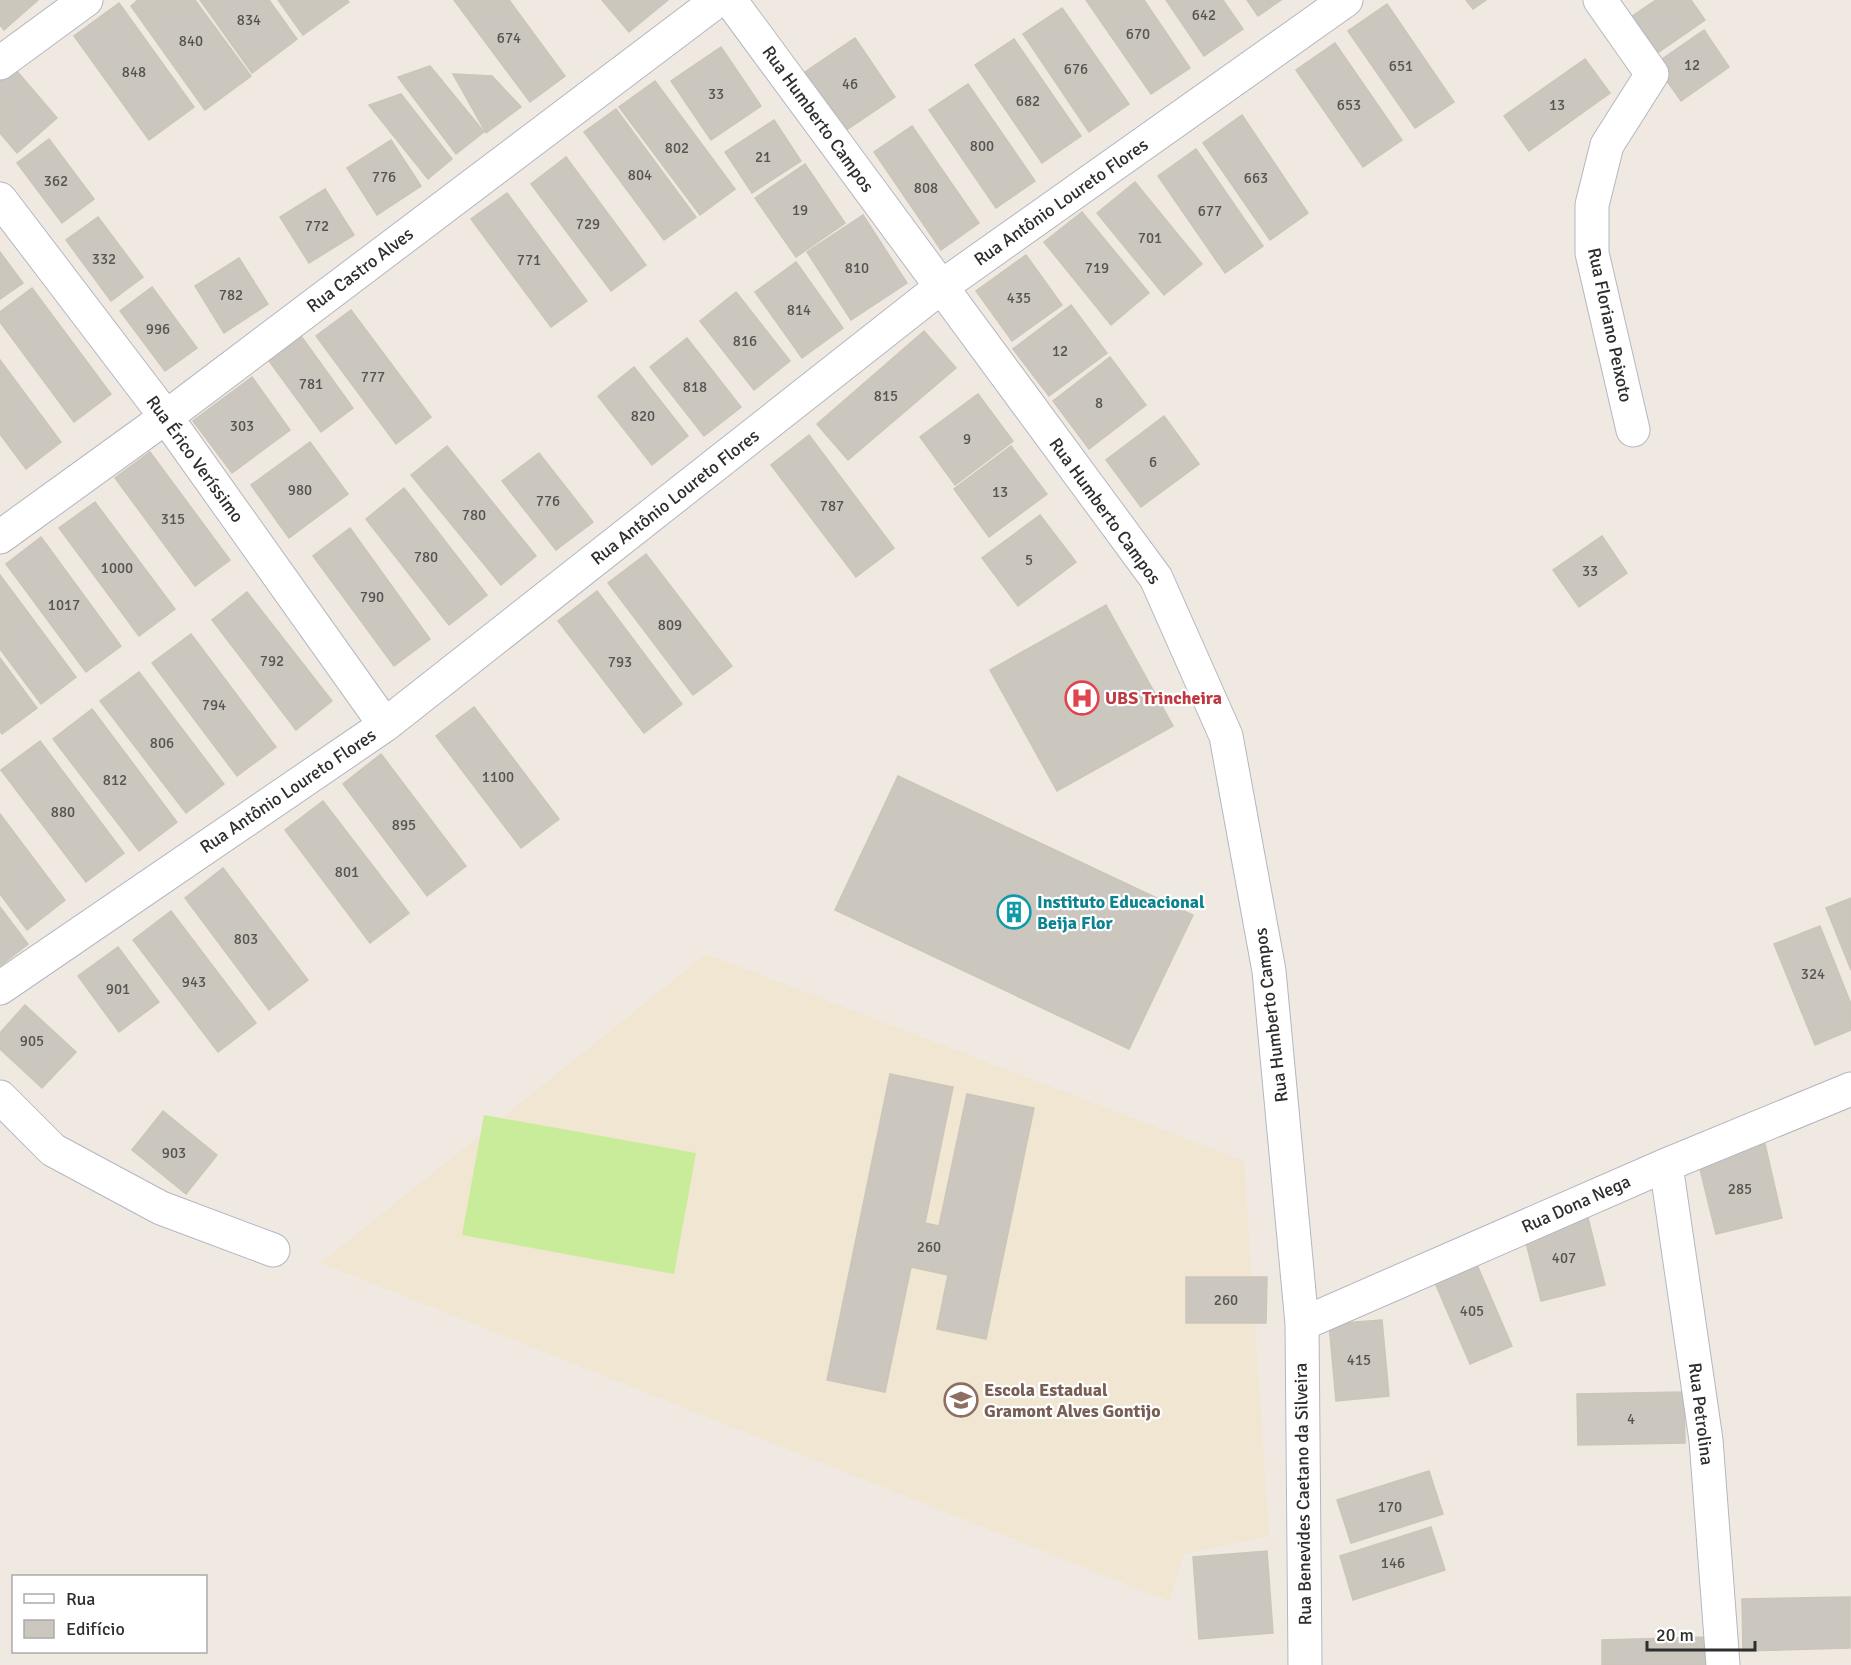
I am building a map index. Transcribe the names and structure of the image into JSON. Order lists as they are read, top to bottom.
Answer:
{
  "streets": {
    "street": [
      "Rua Humberto Campos",
      "Rua Antônio Loureto Flores",
      "Rua Castro Alves",
      "Rua Floriano Peixoto",
      "Rua Érico Veríssimo",
      "Rua Dona Nega",
      "Rua Petrolina",
      "Rua Benevides Caetano da Silveira"
    ]
  },
  "crossings": [
    ["Rua Humberto Campos", "Rua Antônio Loureto Flores"],
    ["Rua Humberto Campos", "Rua Dona Nega"],
    ["Rua Humberto Campos", "Rua Benevides Caetano da Silveira"],
    ["Rua Antônio Loureto Flores", "Rua Érico Veríssimo"],
    ["Rua Castro Alves", "Rua Érico Veríssimo"],
    ["Rua Dona Nega", "Rua Petrolina"],
    ["Rua Dona Nega", "Rua Benevides Caetano da Silveira"]
  ],
  "places": {
    "hospital": ["UBS Trincheira"],
    "building": ["Instituto Educacional Beija Flor"],
    "school or university": ["Escola Estadual Gramont Alves Gontijo"]
  },
  "house_numbers": [
    "642",
    "834",
    "670",
    "674",
    "840",
    "12",
    "651",
    "676",
    "848",
    "46",
    "33",
    "682",
    "653",
    "13",
    "800",
    "802",
    "21",
    "804",
    "776",
    "663",
    "362",
    "808",
    "19",
    "677",
    "729",
    "772",
    "701",
    "332",
    "771",
    "810",
    "719",
    "782",
    "435",
    "814",
    "996",
    "816",
    "12",
    "777",
    "781",
    "818",
    "815",
    "8",
    "820",
    "303",
    "9",
    "6",
    "980",
    "13",
    "776",
    "787",
    "780",
    "315",
    "780",
    "5",
    "1000",
    "33",
    "790",
    "1017",
    "809",
    "792",
    "793",
    "794",
    "806",
    "1100",
    "812",
    "880",
    "895",
    "801",
    "803",
    "324",
    "943",
    "901",
    "905",
    "903",
    "285",
    "260",
    "407",
    "260",
    "405",
    "415",
    "4",
    "170",
    "146"
  ],
  "legend": ["Rua", "Edifício"],
  "scale_bar": "20 m"
}
